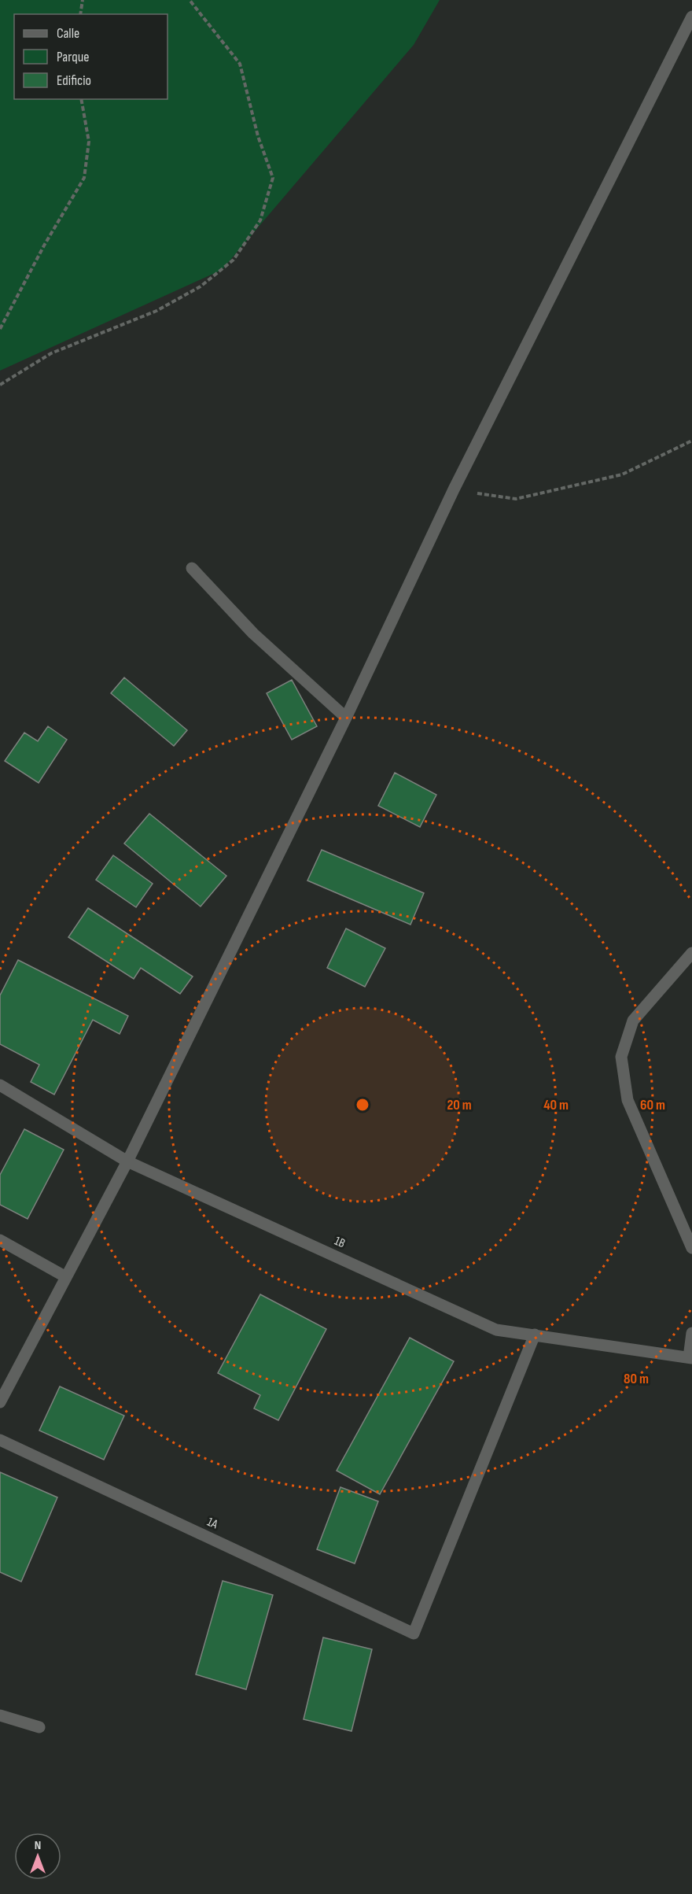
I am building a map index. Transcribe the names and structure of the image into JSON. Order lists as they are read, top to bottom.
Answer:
{
  "streets": {
    "street": ["1B", "1A"]
  },
  "crossings": [
    ["1B", "1A"]
  ],
  "legend": ["Calle", "Parque", "Edificio"],
  "north": "top",
  "rings": [
    "20 m",
    "40 m",
    "60 m",
    "80 m"
  ]
}
